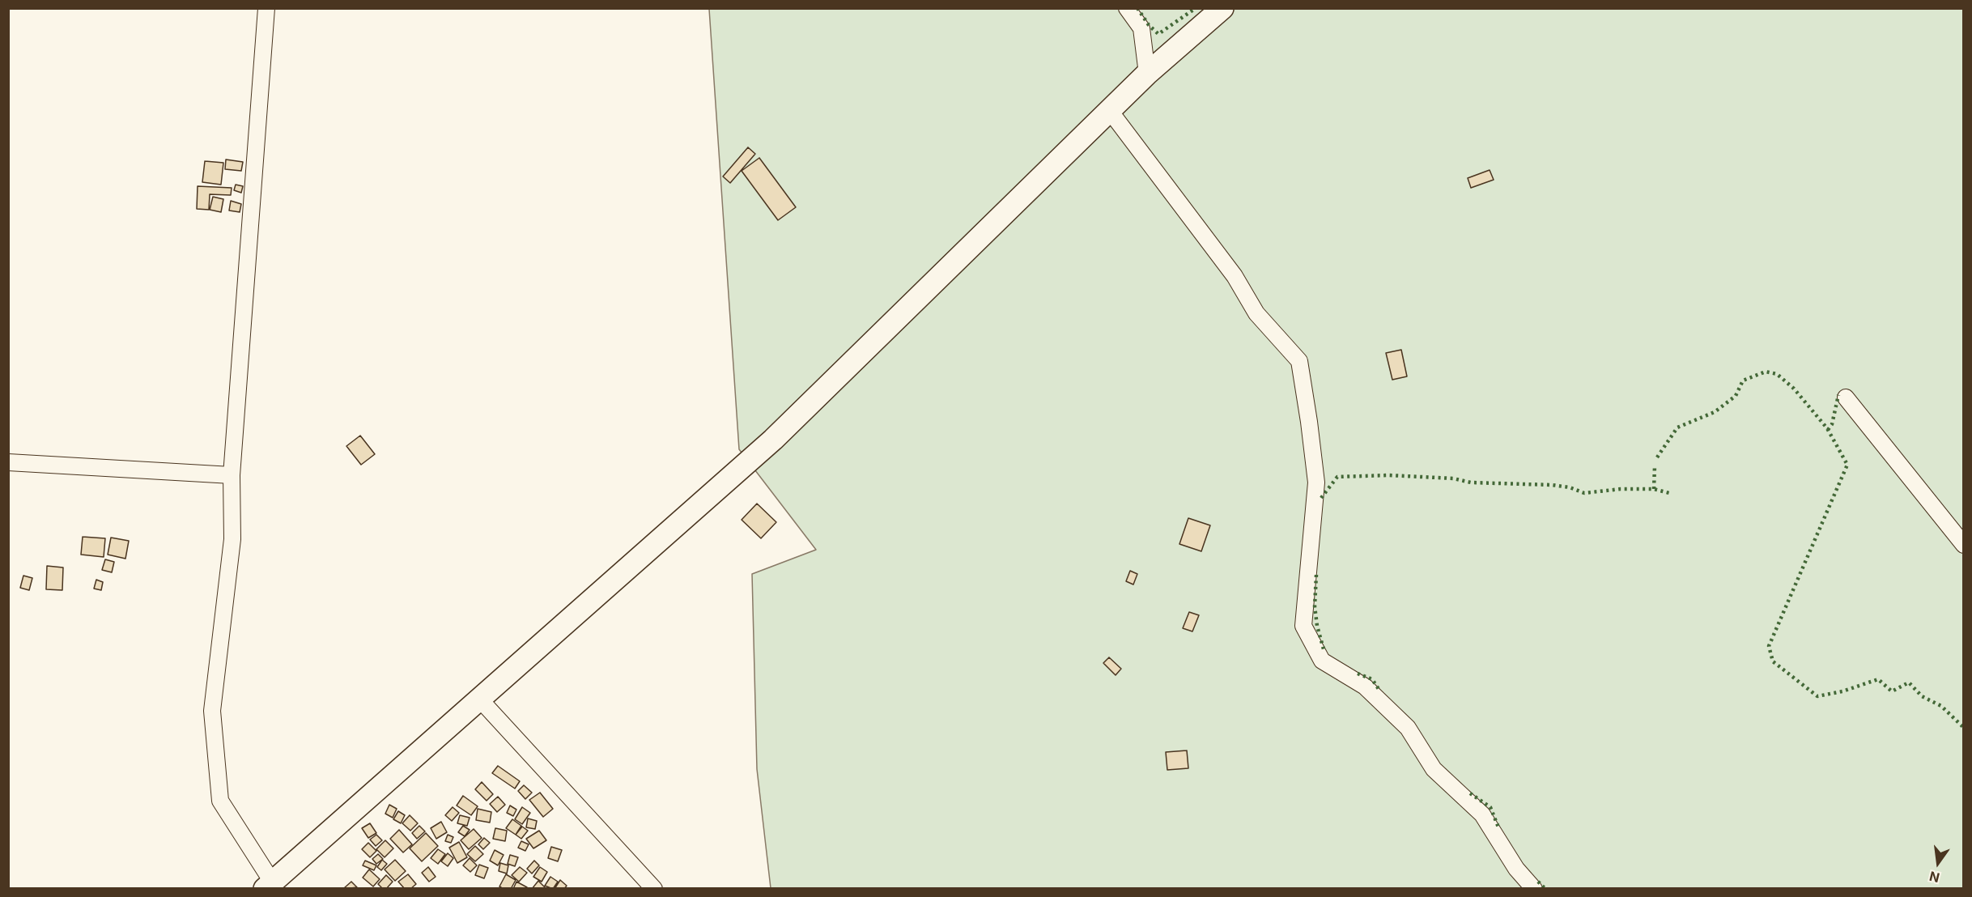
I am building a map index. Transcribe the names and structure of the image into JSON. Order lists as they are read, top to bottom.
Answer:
{
  "north": "bottom"
}
